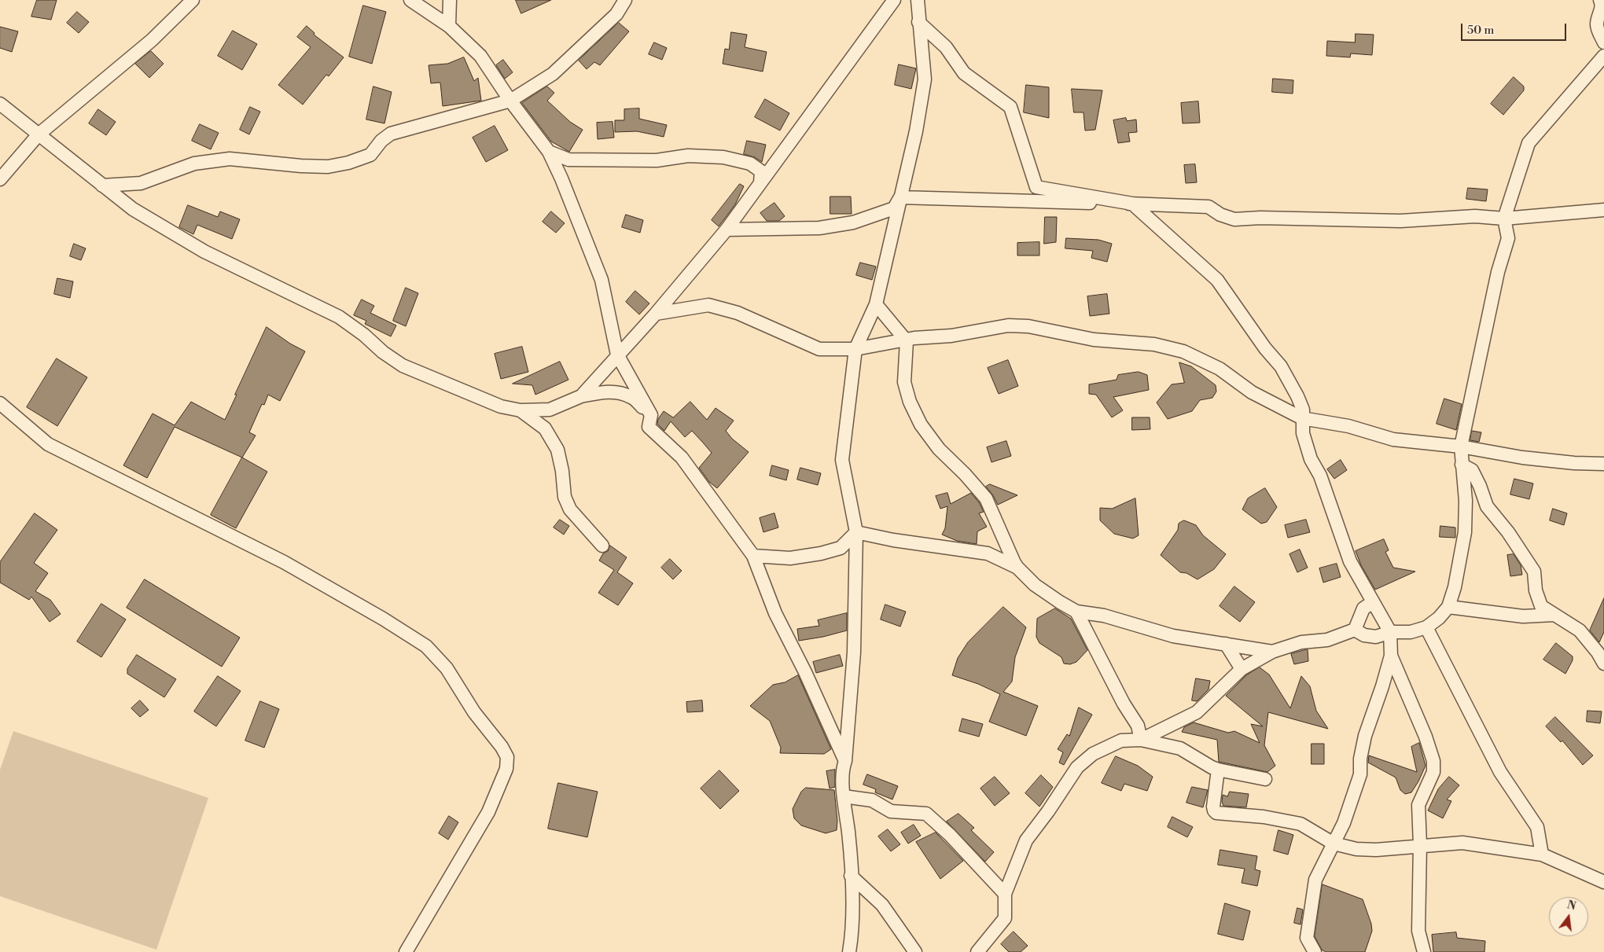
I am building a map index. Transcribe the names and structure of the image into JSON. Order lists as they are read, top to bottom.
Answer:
{
  "scale_bar": "50 m",
  "north": "top"
}
